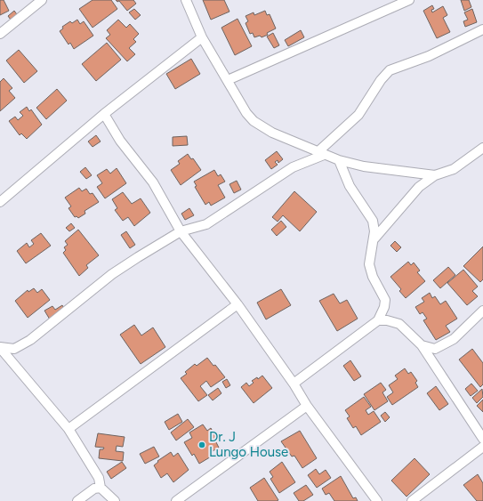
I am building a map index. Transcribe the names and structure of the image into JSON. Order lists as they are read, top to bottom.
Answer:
{
  "places": ["Dr. J Lungo House"]
}
